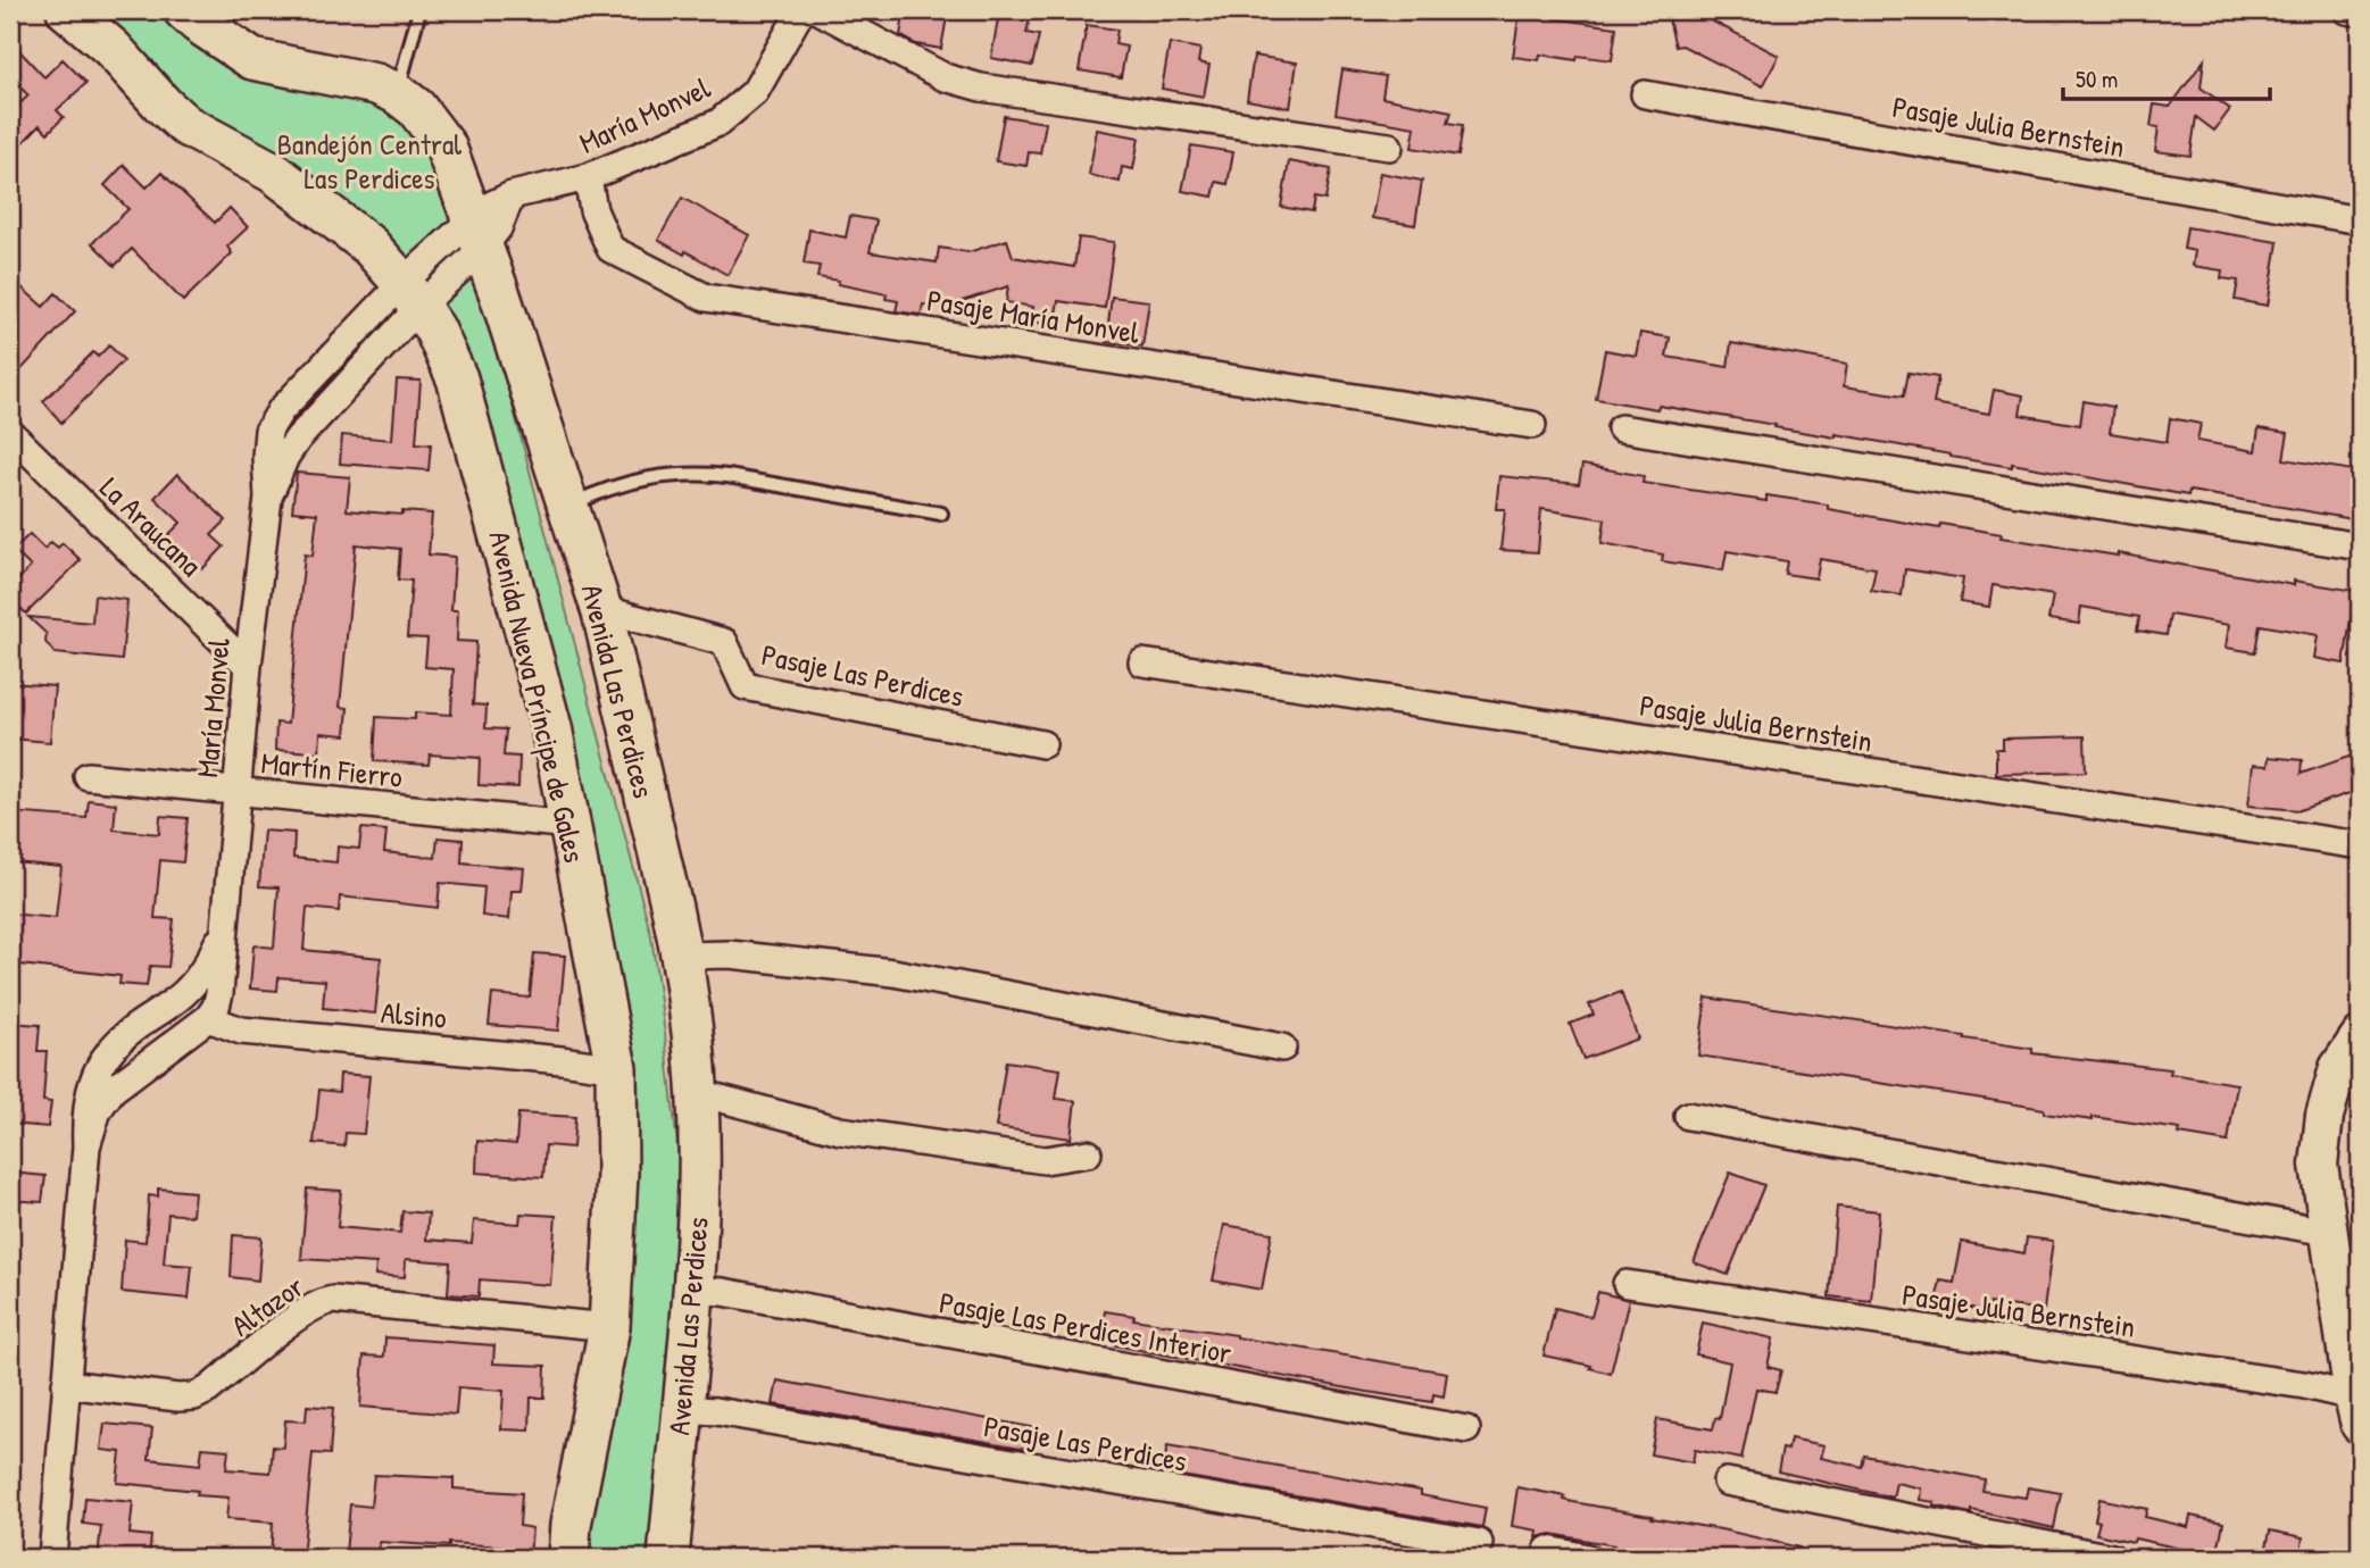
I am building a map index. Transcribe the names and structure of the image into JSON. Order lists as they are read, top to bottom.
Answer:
{
  "streets": {
    "main road": ["Avenida Las Perdices", "Avenida Nueva Príncipe de Gales"],
    "street": [
      "María Monvel",
      "Pasaje Julia Bernstein",
      "Pasaje María Monvel",
      "La Araucana",
      "Pasaje Las Perdices",
      "Martín Fierro",
      "Alsino",
      "Altazor",
      "Pasaje Las Perdices Interior"
    ]
  },
  "crossings": [
    ["María Monvel", "Pasaje María Monvel"],
    ["María Monvel", "La Araucana"],
    ["María Monvel", "Avenida Las Perdices"],
    ["María Monvel", "Avenida Nueva Príncipe de Gales"],
    ["María Monvel", "Martín Fierro"],
    ["María Monvel", "Alsino"],
    ["María Monvel", "Altazor"],
    ["Pasaje Las Perdices", "Avenida Las Perdices"],
    ["Avenida Las Perdices", "Pasaje Las Perdices Interior"],
    ["Avenida Nueva Príncipe de Gales", "Martín Fierro"],
    ["Avenida Nueva Príncipe de Gales", "Alsino"],
    ["Avenida Nueva Príncipe de Gales", "Altazor"]
  ],
  "parks": ["Bandejón Central Las Perdices"],
  "scale_bar": "50 m"
}
